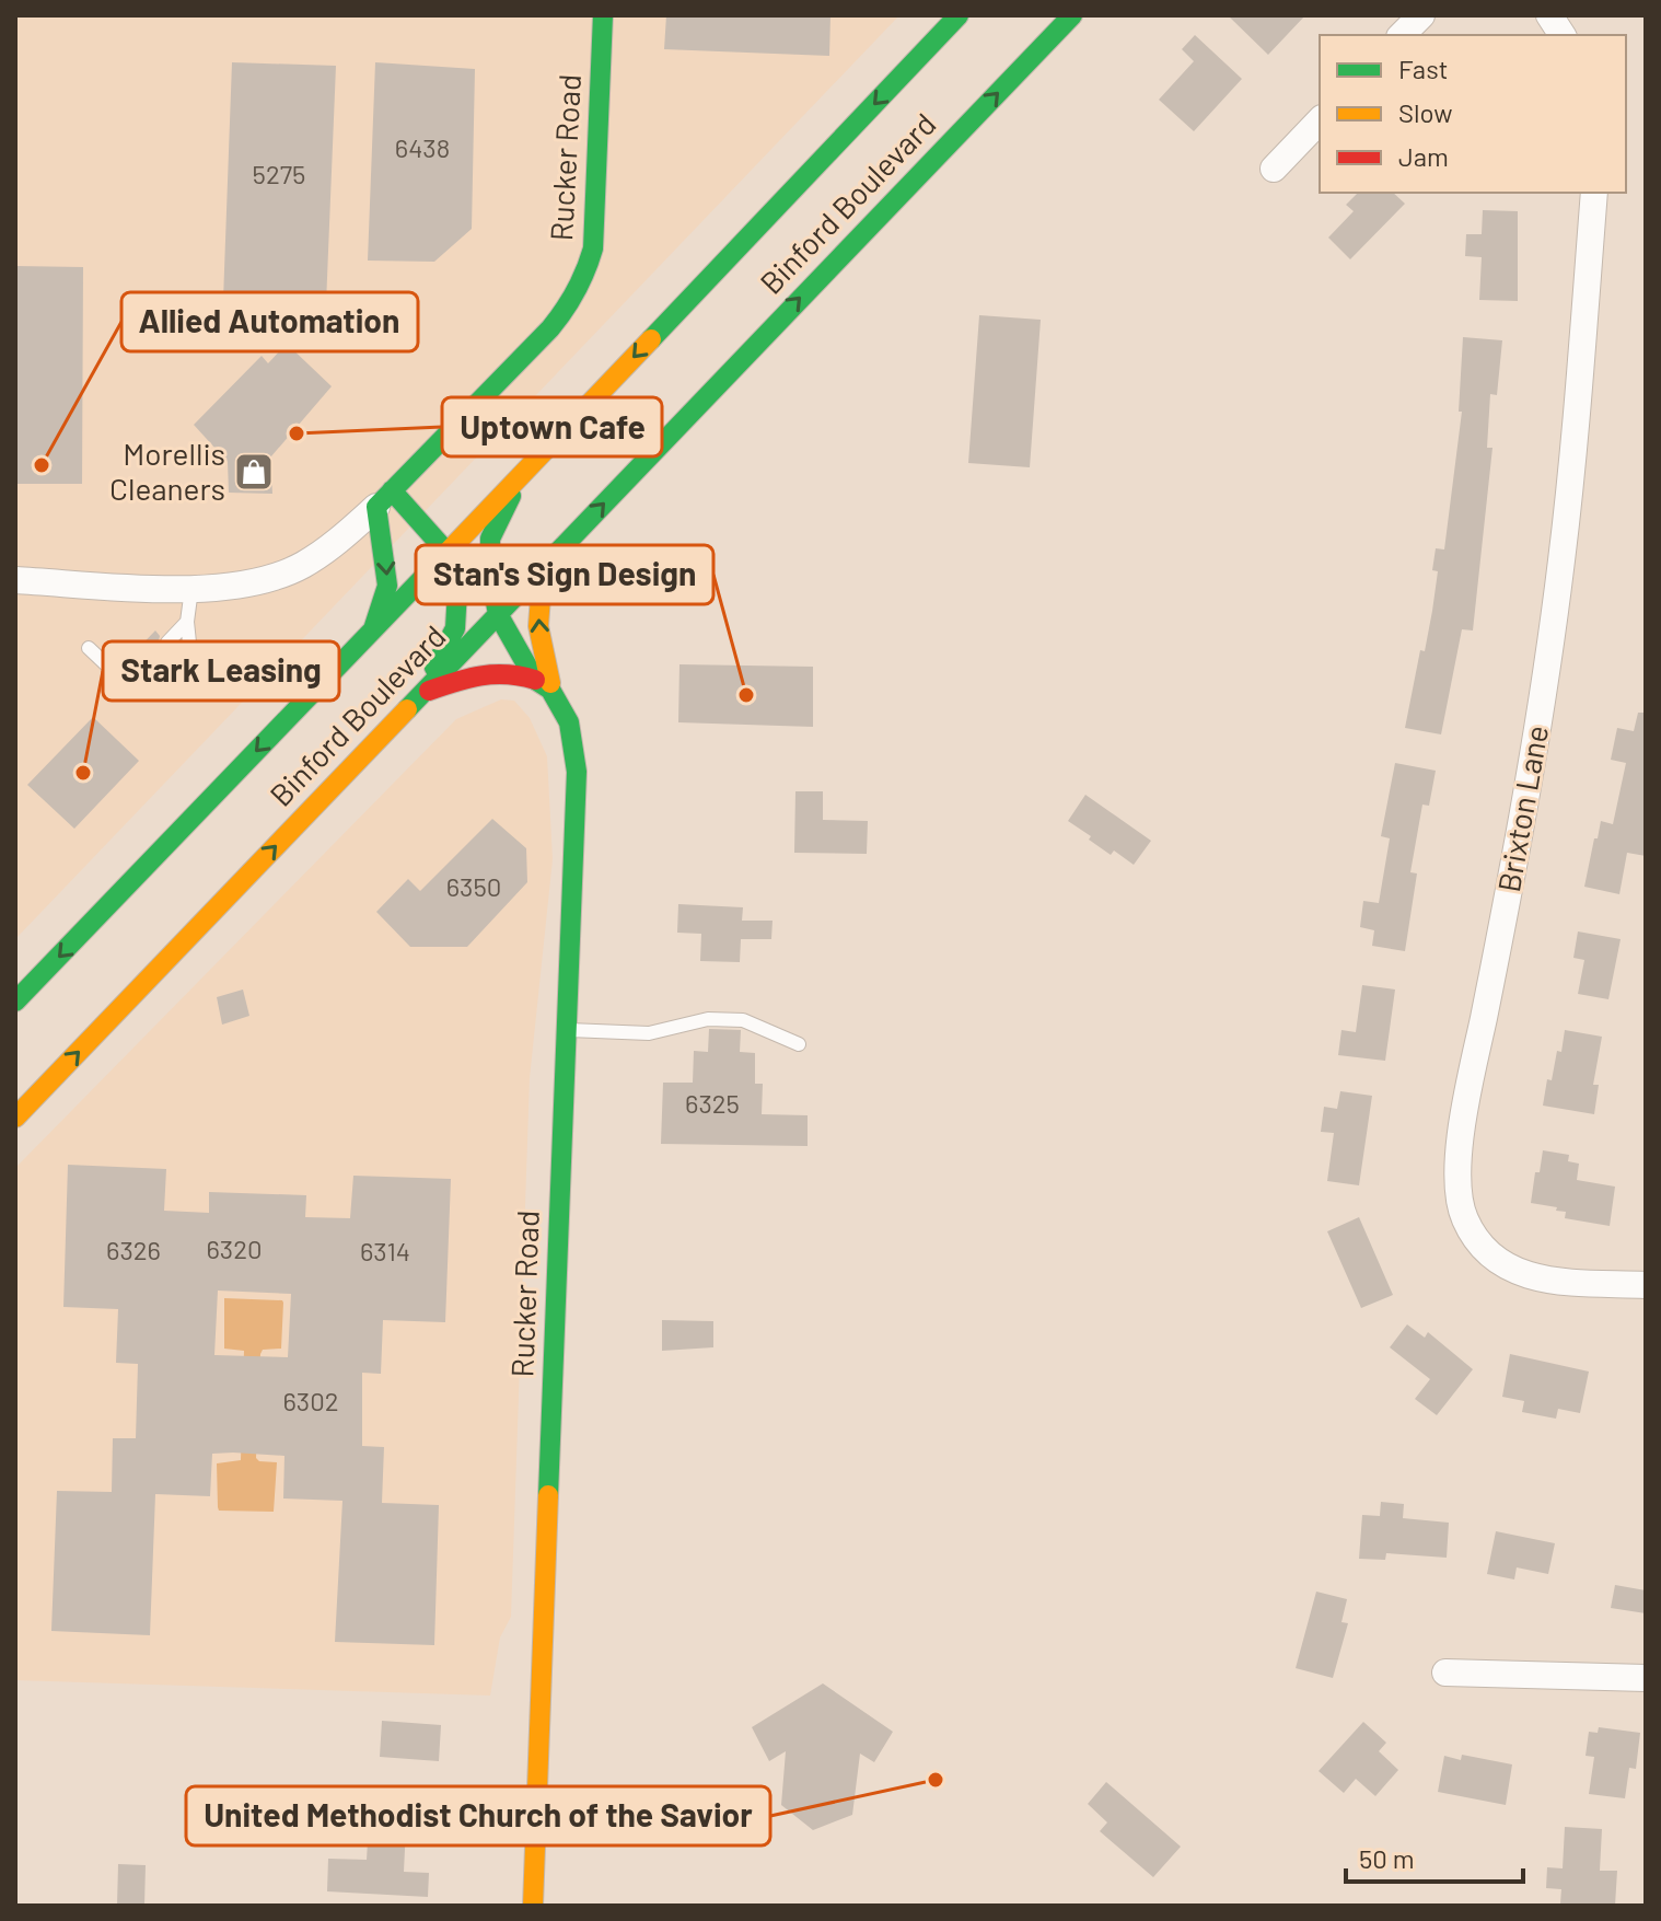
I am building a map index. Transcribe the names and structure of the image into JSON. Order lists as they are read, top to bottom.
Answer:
{
  "streets": {
    "main road": ["Rucker Road", "Binford Boulevard"],
    "street": ["Brixton Lane"]
  },
  "crossings": [
    ["Rucker Road", "Binford Boulevard"]
  ],
  "places": {
    "other": [
      "Uptown Cafe",
      "Allied Automation",
      "Stan's Sign Design",
      "Stark Leasing",
      "United Methodist Church of the Savior"
    ],
    "shop": ["Morellis Cleaners"]
  },
  "house_numbers": [
    "6438",
    "5275",
    "6350",
    "6325",
    "6320",
    "6326",
    "6314",
    "6302"
  ],
  "legend": ["Fast", "Slow", "Jam"],
  "scale_bar": "50 m"
}
